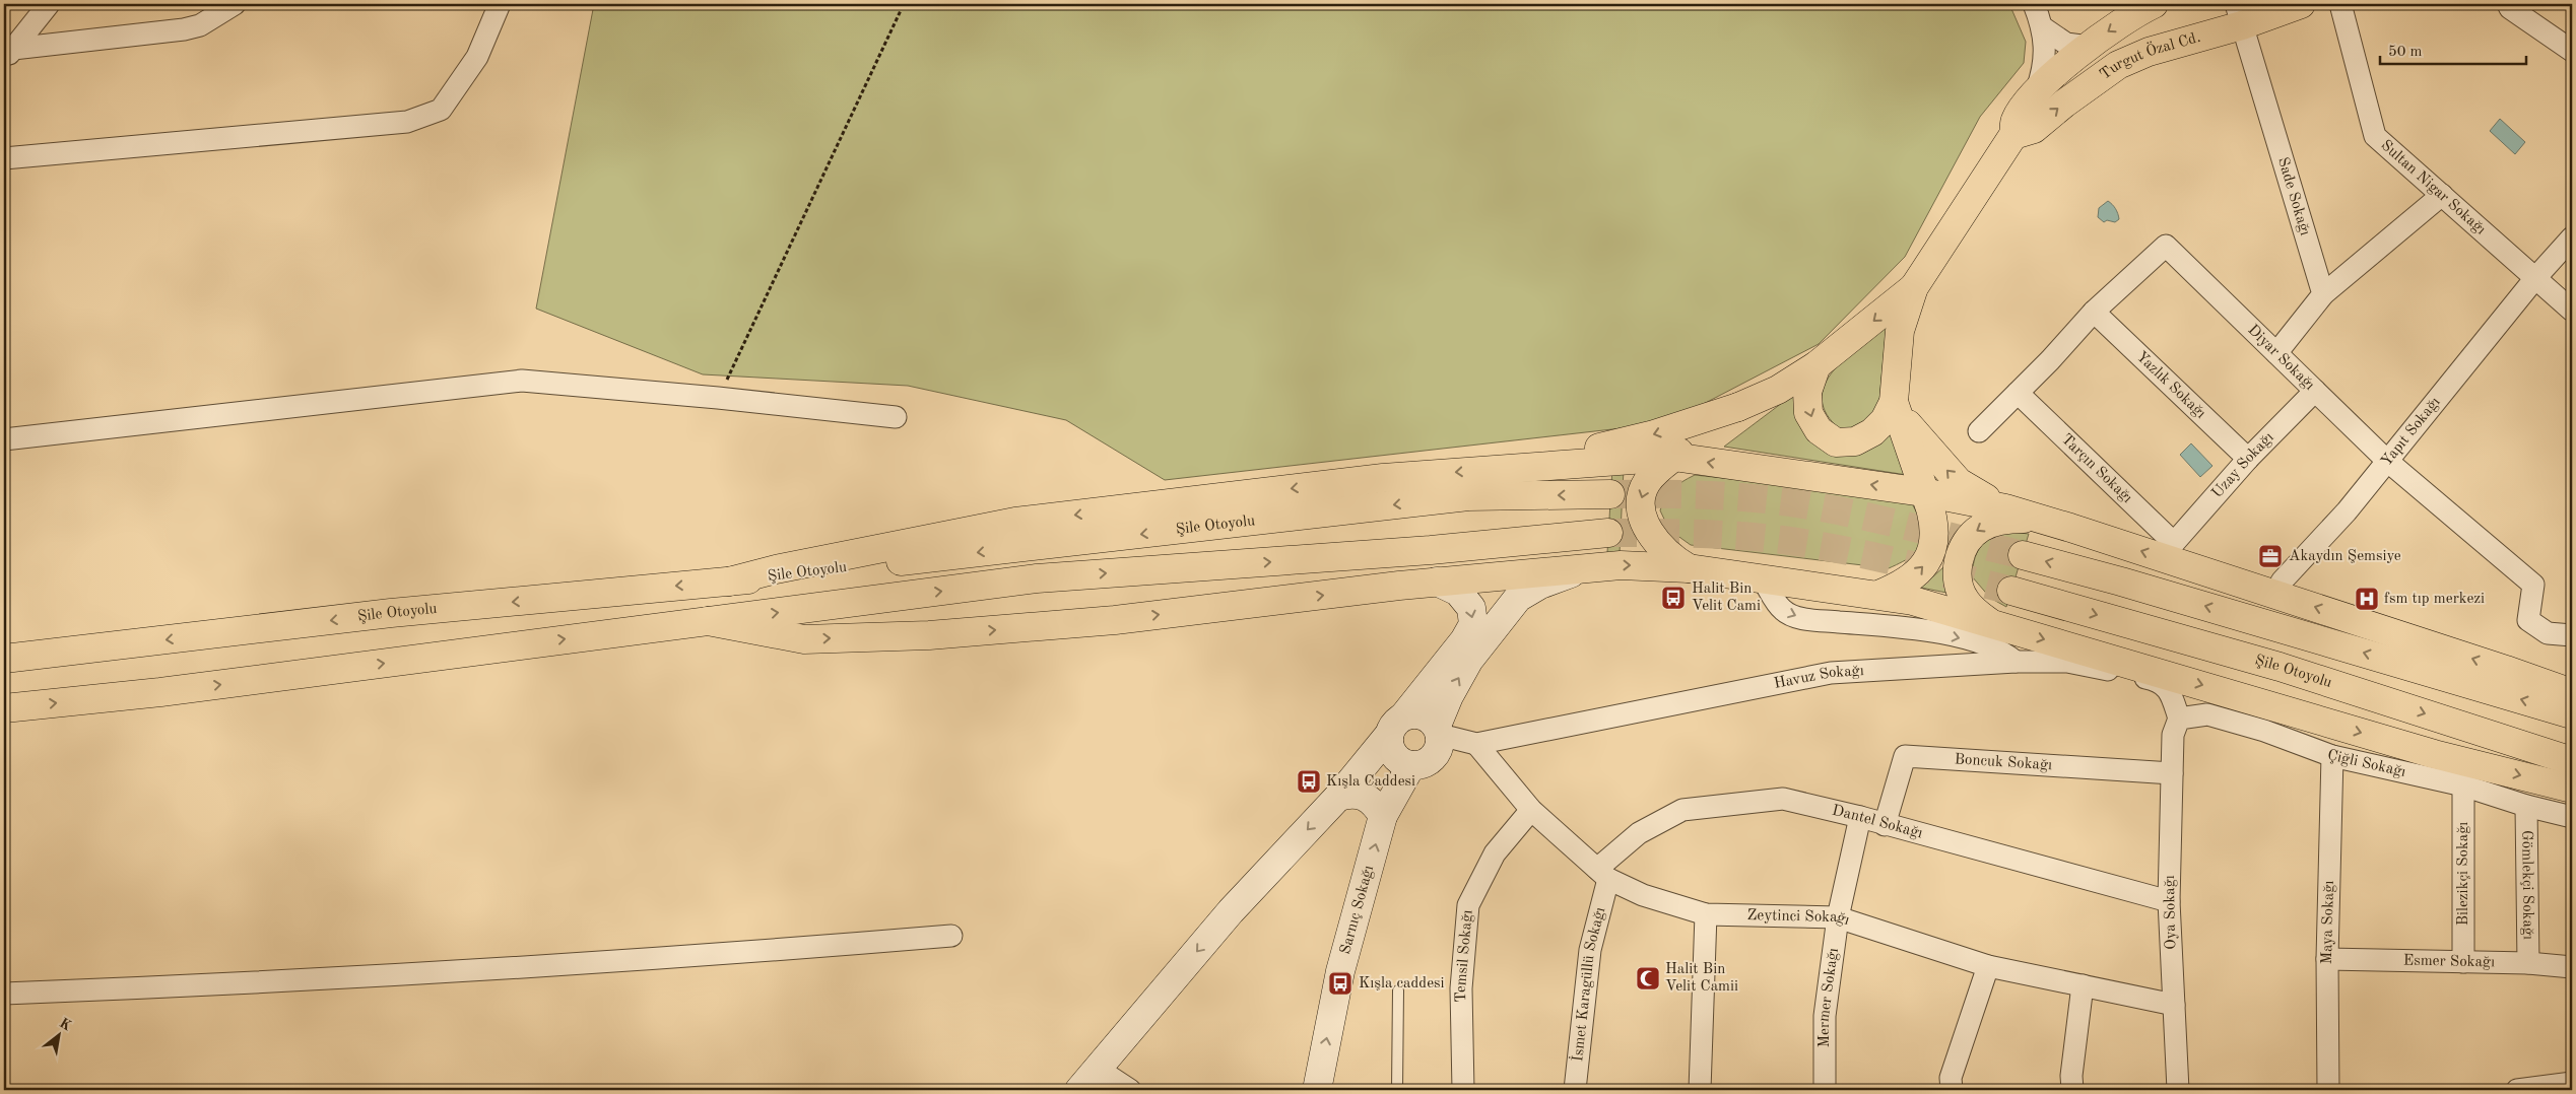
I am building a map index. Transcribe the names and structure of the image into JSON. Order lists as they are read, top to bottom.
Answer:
{
  "streets": {
    "main road": ["Turgut Özal Cd.", "Şile Otoyolu"],
    "street": [
      "Sultan Nigar Sokağı",
      "Sade Sokağı",
      "Diyar Sokağı",
      "Yazlık Sokağı",
      "Yapıt Sokağı",
      "Uzay Sokağı",
      "Tarçın Sokağı",
      "Havuz Sokağı",
      "Boncuk Sokağı",
      "Çiğli Sokağı",
      "Dantel Sokağı",
      "Bilezikçi Sokağı",
      "Gömlekçi Sokağı",
      "Sarnıç Sokağı",
      "Oya Sokağı",
      "Zeytinci Sokağı",
      "Maya Sokağı",
      "Temsil Sokağı",
      "Esmer Sokağı",
      "İsmet Karagüllü Sokağı",
      "Mermer Sokağı"
    ]
  },
  "crossings": [
    ["Turgut Özal Cd.", "Sade Sokağı"],
    ["Sultan Nigar Sokağı", "Yapıt Sokağı"],
    ["Diyar Sokağı", "Yazlık Sokağı"],
    ["Diyar Sokağı", "Yapıt Sokağı"],
    ["Diyar Sokağı", "Uzay Sokağı"],
    ["Diyar Sokağı", "Tarçın Sokağı"],
    ["Yazlık Sokağı", "Uzay Sokağı"],
    ["Uzay Sokağı", "Tarçın Sokağı"],
    ["Havuz Sokağı", "Çiğli Sokağı"],
    ["Havuz Sokağı", "Sarnıç Sokağı"],
    ["Havuz Sokağı", "Oya Sokağı"],
    ["Havuz Sokağı", "Zeytinci Sokağı"],
    ["Boncuk Sokağı", "Dantel Sokağı"],
    ["Boncuk Sokağı", "Oya Sokağı"],
    ["Çiğli Sokağı", "Bilezikçi Sokağı"],
    ["Çiğli Sokağı", "Gömlekçi Sokağı"],
    ["Çiğli Sokağı", "Oya Sokağı"],
    ["Çiğli Sokağı", "Maya Sokağı"],
    ["Dantel Sokağı", "Oya Sokağı"],
    ["Dantel Sokağı", "Zeytinci Sokağı"],
    ["Dantel Sokağı", "İsmet Karagüllü Sokağı"],
    ["Dantel Sokağı", "Mermer Sokağı"],
    ["Bilezikçi Sokağı", "Esmer Sokağı"],
    ["Gömlekçi Sokağı", "Esmer Sokağı"],
    ["Oya Sokağı", "Zeytinci Sokağı"],
    ["Zeytinci Sokağı", "Temsil Sokağı"],
    ["Zeytinci Sokağı", "İsmet Karagüllü Sokağı"],
    ["Zeytinci Sokağı", "Mermer Sokağı"],
    ["Maya Sokağı", "Esmer Sokağı"]
  ],
  "one_way": ["Sarnıç Sokağı"],
  "places": {
    "office": ["Akaydın Şemsiye"],
    "bus stop": ["Halit Bin Velit Cami", "Kışla Caddesi", "Kışla caddesi"],
    "hospital": ["fsm tıp merkezi"],
    "mosque": ["Halit Bin Velit Camii"]
  },
  "scale_bar": "50 m",
  "north": "top right"
}
